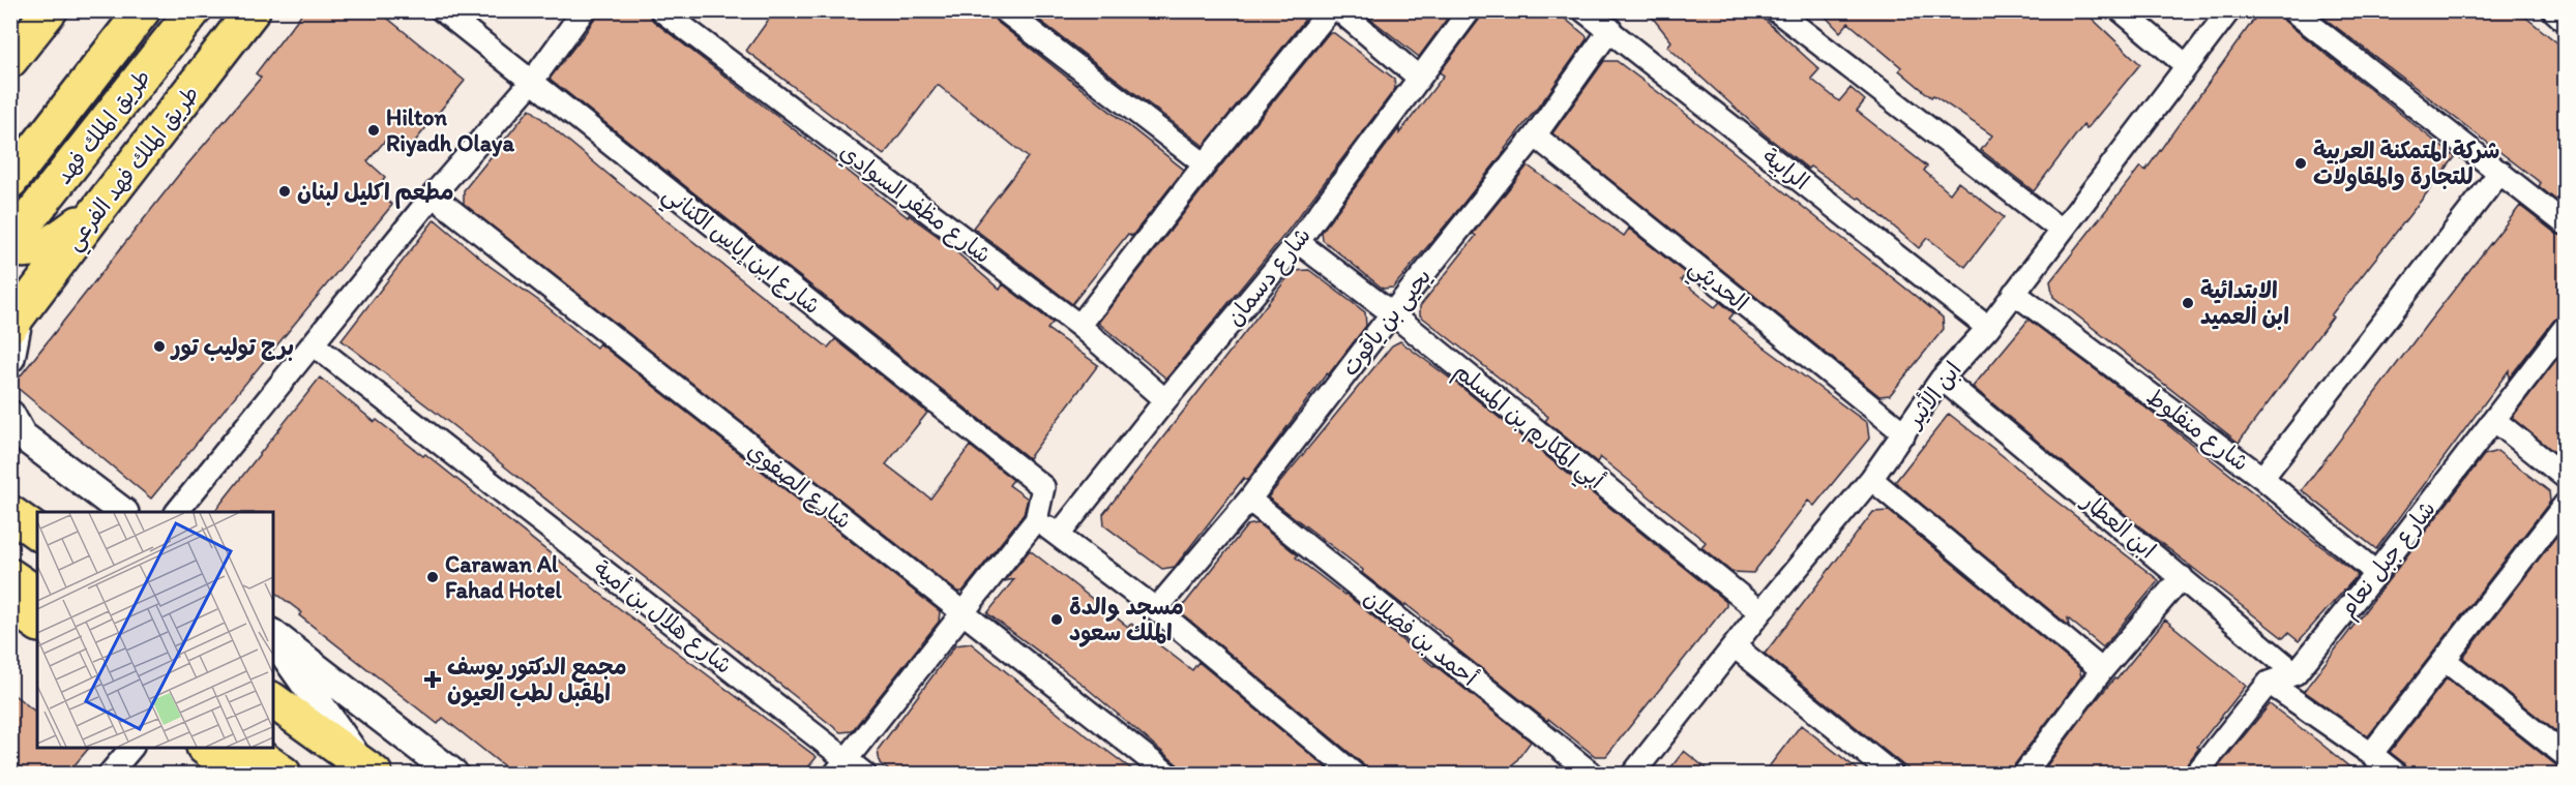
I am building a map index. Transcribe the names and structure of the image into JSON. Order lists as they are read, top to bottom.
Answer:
{
  "streets": {
    "main road": ["طريق الملك فهد", "طريق الملك فهد الفرعي"],
    "street": [
      "الرابية",
      "شارع مظفر السوادي",
      "شارع ابن إياس الكناني",
      "شارع دسمان",
      "الحديثي",
      "يحيى بن ياقوت",
      "ابن الأثير",
      "أبي المكارم بن المسلم",
      "شارع منفلوط",
      "شارع الصفوي",
      "ابن العطار",
      "شارع جبل نعام",
      "شارع هلال بن أمية",
      "أحمد بن فضلان"
    ]
  },
  "crossings": [
    ["الرابية", "يحيى بن ياقوت"],
    ["الرابية", "ابن الأثير"],
    ["شارع مظفر السوادي", "شارع دسمان"],
    ["شارع دسمان", "أبي المكارم بن المسلم"],
    ["الحديثي", "يحيى بن ياقوت"],
    ["الحديثي", "ابن الأثير"],
    ["يحيى بن ياقوت", "أبي المكارم بن المسلم"],
    ["يحيى بن ياقوت", "أحمد بن فضلان"],
    ["ابن الأثير", "أبي المكارم بن المسلم"],
    ["ابن الأثير", "شارع منفلوط"],
    ["ابن الأثير", "ابن العطار"],
    ["شارع منفلوط", "شارع جبل نعام"],
    ["ابن العطار", "شارع جبل نعام"]
  ],
  "places": {
    "other": [
      "Hilton Riyadh Olaya",
      "شركة المتمكنة العربية للتجارة والمقاولات",
      "مطعم اكليل لبنان",
      "الابتدائية ابن العميد",
      "برج توليب تور",
      "Carawan Al Fahad Hotel",
      "مسجد والدة الملك سعود"
    ],
    "health": ["مجمع الدكتور يوسف المقبل لطب العيون"]
  }
}
